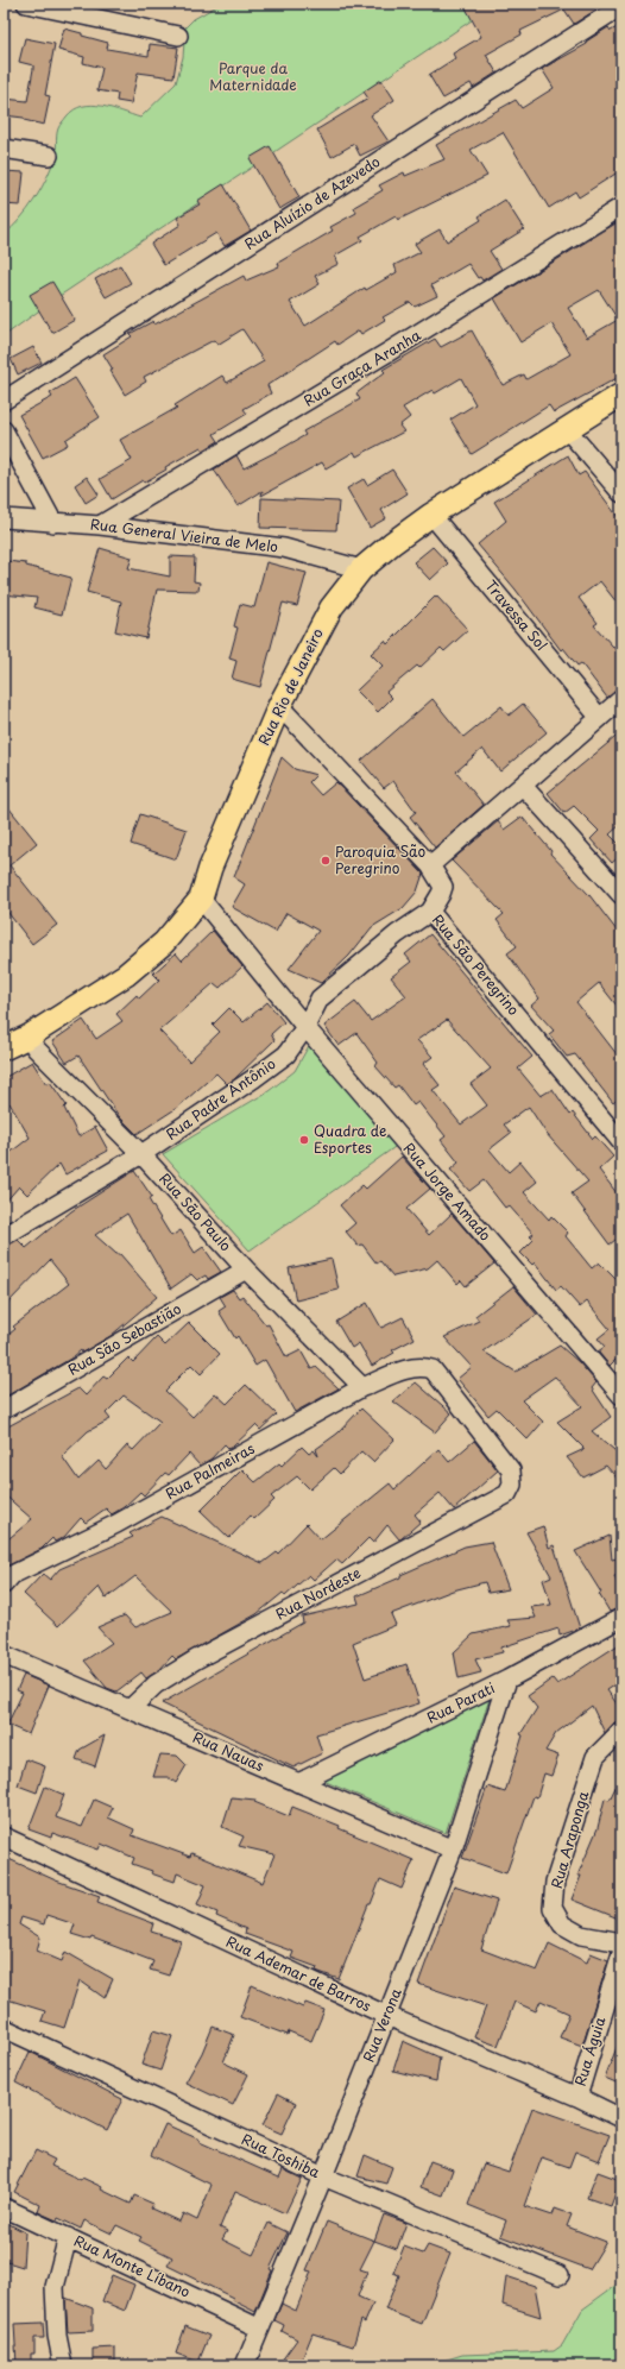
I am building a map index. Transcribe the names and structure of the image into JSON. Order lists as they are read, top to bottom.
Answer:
{
  "streets": {
    "main road": ["Rua Rio de Janeiro"],
    "street": [
      "Rua Aluízio de Azevedo",
      "Rua Graça Aranha",
      "Rua General Vieira de Melo",
      "Travessa Sol",
      "Rua São Peregrino",
      "Rua Padre Antônio",
      "Rua Jorge Amado",
      "Rua São Paulo",
      "Rua São Sebastião",
      "Rua Palmeiras",
      "Rua Nordeste",
      "Rua Parati",
      "Rua Nauas",
      "Rua Araponga",
      "Rua Ademar de Barros",
      "Rua Verona",
      "Rua Águia",
      "Rua Toshiba",
      "Rua Monte Líbano"
    ]
  },
  "crossings": [
    ["Rua Graça Aranha", "Rua General Vieira de Melo"],
    ["Rua General Vieira de Melo", "Rua Rio de Janeiro"],
    ["Travessa Sol", "Rua Rio de Janeiro"],
    ["Rua Rio de Janeiro", "Rua São Peregrino"],
    ["Rua Rio de Janeiro", "Rua Jorge Amado"],
    ["Rua Rio de Janeiro", "Rua São Paulo"],
    ["Rua São Peregrino", "Rua Padre Antônio"],
    ["Rua Padre Antônio", "Rua Jorge Amado"],
    ["Rua Padre Antônio", "Rua São Paulo"],
    ["Rua São Paulo", "Rua São Sebastião"],
    ["Rua São Paulo", "Rua Palmeiras"],
    ["Rua Palmeiras", "Rua Nordeste"],
    ["Rua Nordeste", "Rua Nauas"],
    ["Rua Parati", "Rua Nauas"],
    ["Rua Parati", "Rua Verona"],
    ["Rua Nauas", "Rua Verona"],
    ["Rua Ademar de Barros", "Rua Verona"],
    ["Rua Ademar de Barros", "Rua Águia"],
    ["Rua Verona", "Rua Toshiba"],
    ["Rua Verona", "Rua Monte Líbano"]
  ],
  "parks": ["Parque da Maternidade"],
  "places": ["Paroquia São Peregrino", "Quadra de Esportes"]
}
